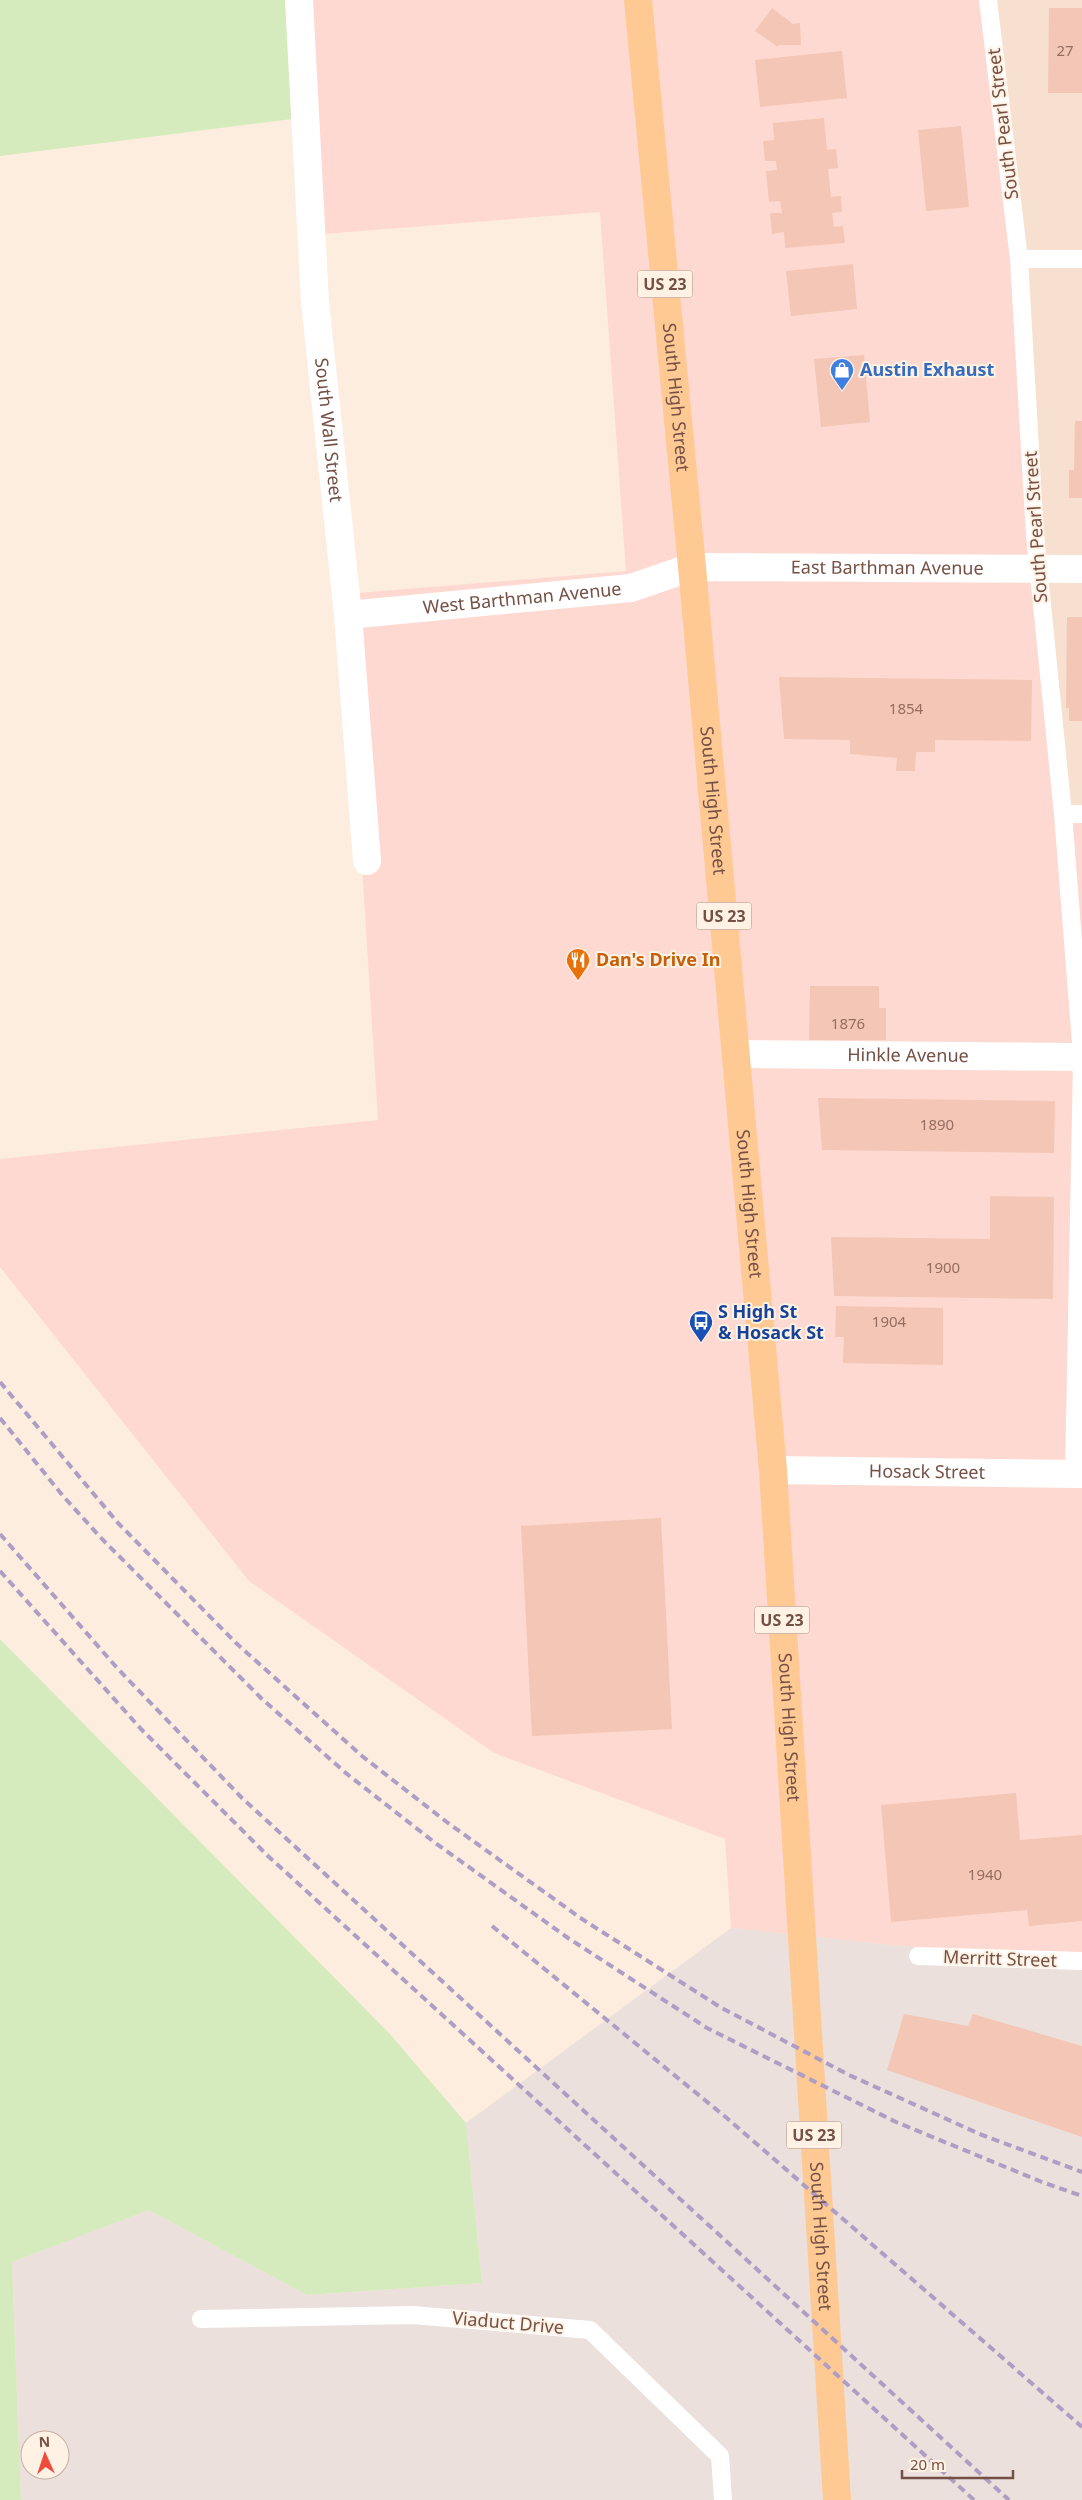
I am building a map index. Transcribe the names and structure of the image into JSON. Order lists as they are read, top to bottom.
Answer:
{
  "streets": {
    "main road": ["US 23", "South High Street"],
    "street": [
      "South Wall Street",
      "East Barthman Avenue",
      "West Barthman Avenue",
      "Hinkle Avenue",
      "Hosack Street"
    ],
    "lane": ["South Pearl Street", "Merritt Street", "Viaduct Drive"]
  },
  "crossings": [
    ["South Pearl Street", "East Barthman Avenue"],
    ["South Pearl Street", "Hinkle Avenue"],
    ["South High Street", "East Barthman Avenue"],
    ["South High Street", "West Barthman Avenue"],
    ["South High Street", "Hinkle Avenue"],
    ["South High Street", "Hosack Street"],
    ["South Wall Street", "West Barthman Avenue"],
    ["East Barthman Avenue", "West Barthman Avenue"]
  ],
  "places": {
    "shop": ["Austin Exhaust"],
    "restaurant": ["Dan's Drive In"],
    "bus stop": ["S High St & Hosack St"]
  },
  "house_numbers": [
    "27",
    "1854",
    "1876",
    "1890",
    "1900",
    "1904",
    "1940"
  ],
  "scale_bar": "20 m",
  "north": "top"
}
